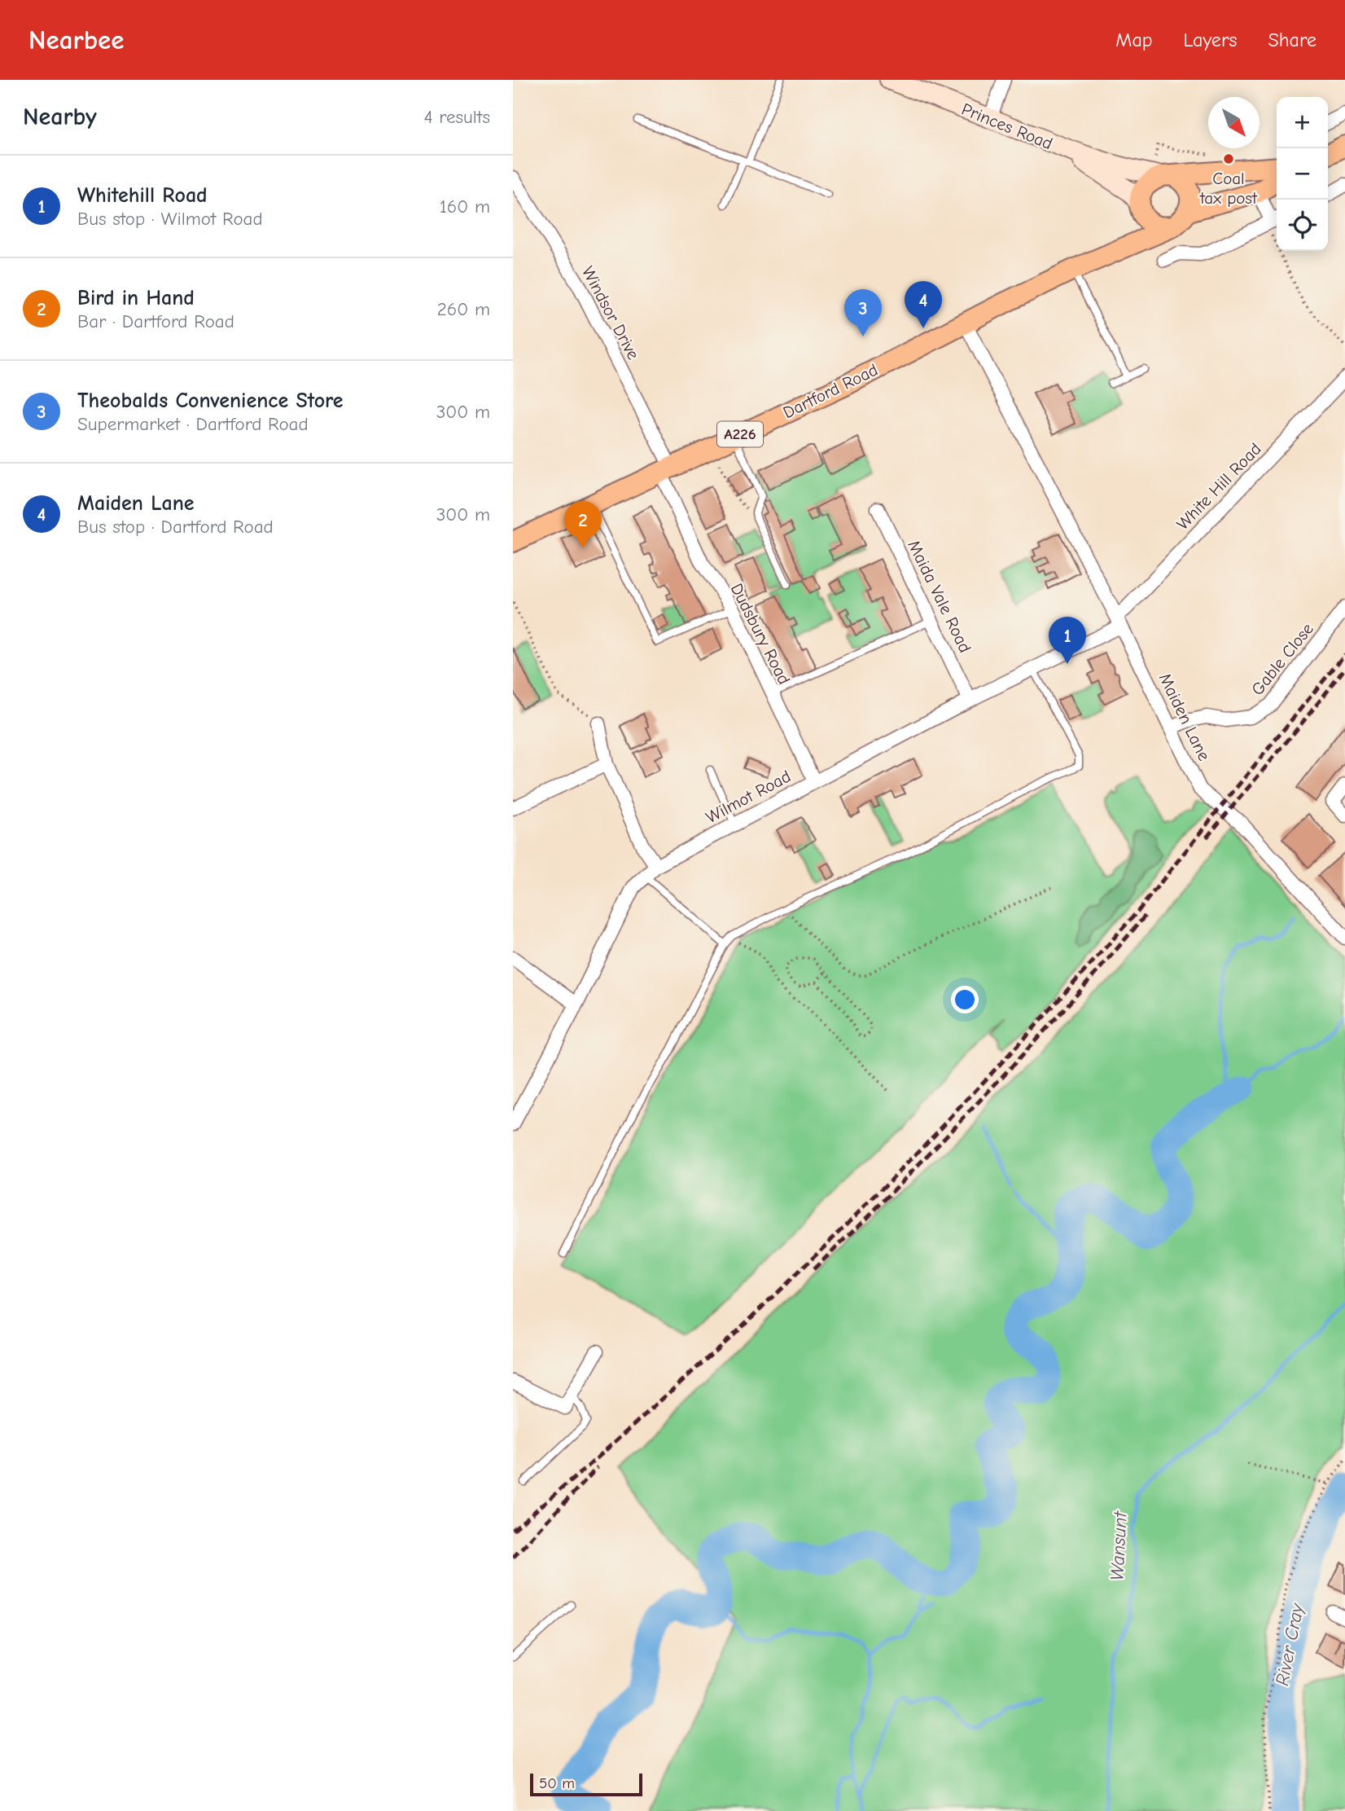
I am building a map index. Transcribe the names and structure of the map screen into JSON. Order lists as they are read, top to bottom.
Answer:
{
  "streets": {
    "main road": ["Princes Road", "Dartford Road", "A226"],
    "street": [
      "Windsor Drive",
      "White Hill Road",
      "Maida Vale Road",
      "Dudsbury Road",
      "Gable Close",
      "Maiden Lane",
      "Wilmot Road"
    ]
  },
  "crossings": [
    ["Princes Road", "Dartford Road"],
    ["Windsor Drive", "Dartford Road"],
    ["Windsor Drive", "Dudsbury Road"],
    ["Dartford Road", "Dudsbury Road"],
    ["Dartford Road", "Maiden Lane"],
    ["White Hill Road", "Maiden Lane"],
    ["White Hill Road", "Wilmot Road"],
    ["Maida Vale Road", "Wilmot Road"],
    ["Dudsbury Road", "Wilmot Road"],
    ["Gable Close", "Maiden Lane"],
    ["Maiden Lane", "Wilmot Road"]
  ],
  "water": ["Wansunt", "River Cray"],
  "places": ["Coal tax post"],
  "scale_bar": "50 m",
  "north": "bottom right",
  "page": {
    "header": "Nearbee",
    "nav": ["Map", "Layers", "Share"],
    "heading": ["Nearby", "4 results"],
    "map_buttons": ["+", "−"],
    "list": [
      {
        "mark": "1",
        "name": "Whitehill Road",
        "note": "Bus stop · Wilmot Road",
        "value": "160 m"
      },
      {
        "mark": "2",
        "name": "Bird in Hand",
        "note": "Bar · Dartford Road",
        "value": "260 m"
      },
      {
        "mark": "3",
        "name": "Theobalds Convenience Store",
        "note": "Supermarket · Dartford Road",
        "value": "300 m"
      },
      {
        "mark": "4",
        "name": "Maiden Lane",
        "note": "Bus stop · Dartford Road",
        "value": "300 m"
      }
    ],
    "pins": [
      "4",
      "3",
      "2",
      "1"
    ],
    "scale": "50 m"
  }
}
